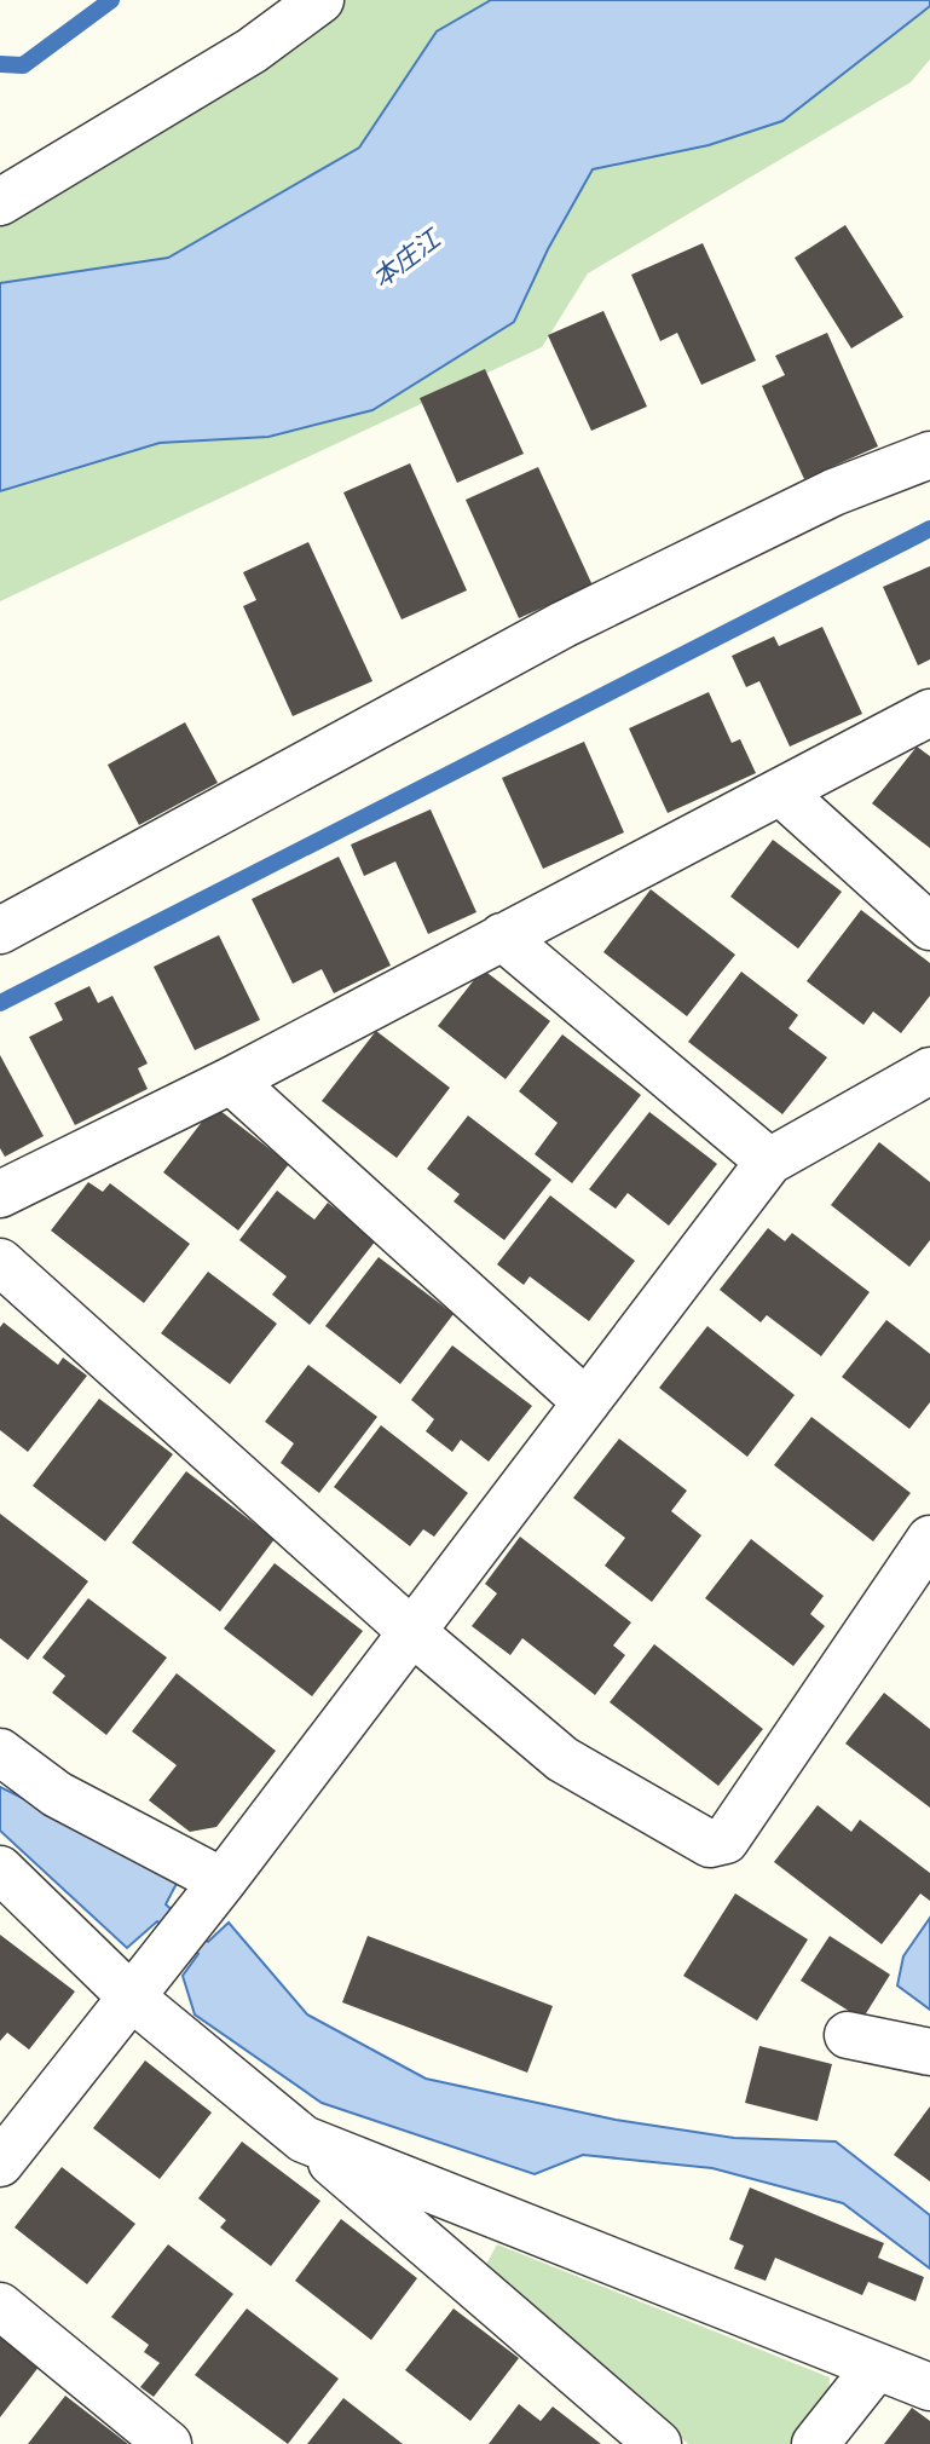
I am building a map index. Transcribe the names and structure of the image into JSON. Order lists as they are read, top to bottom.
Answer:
{
  "water": ["本庄江"]
}
